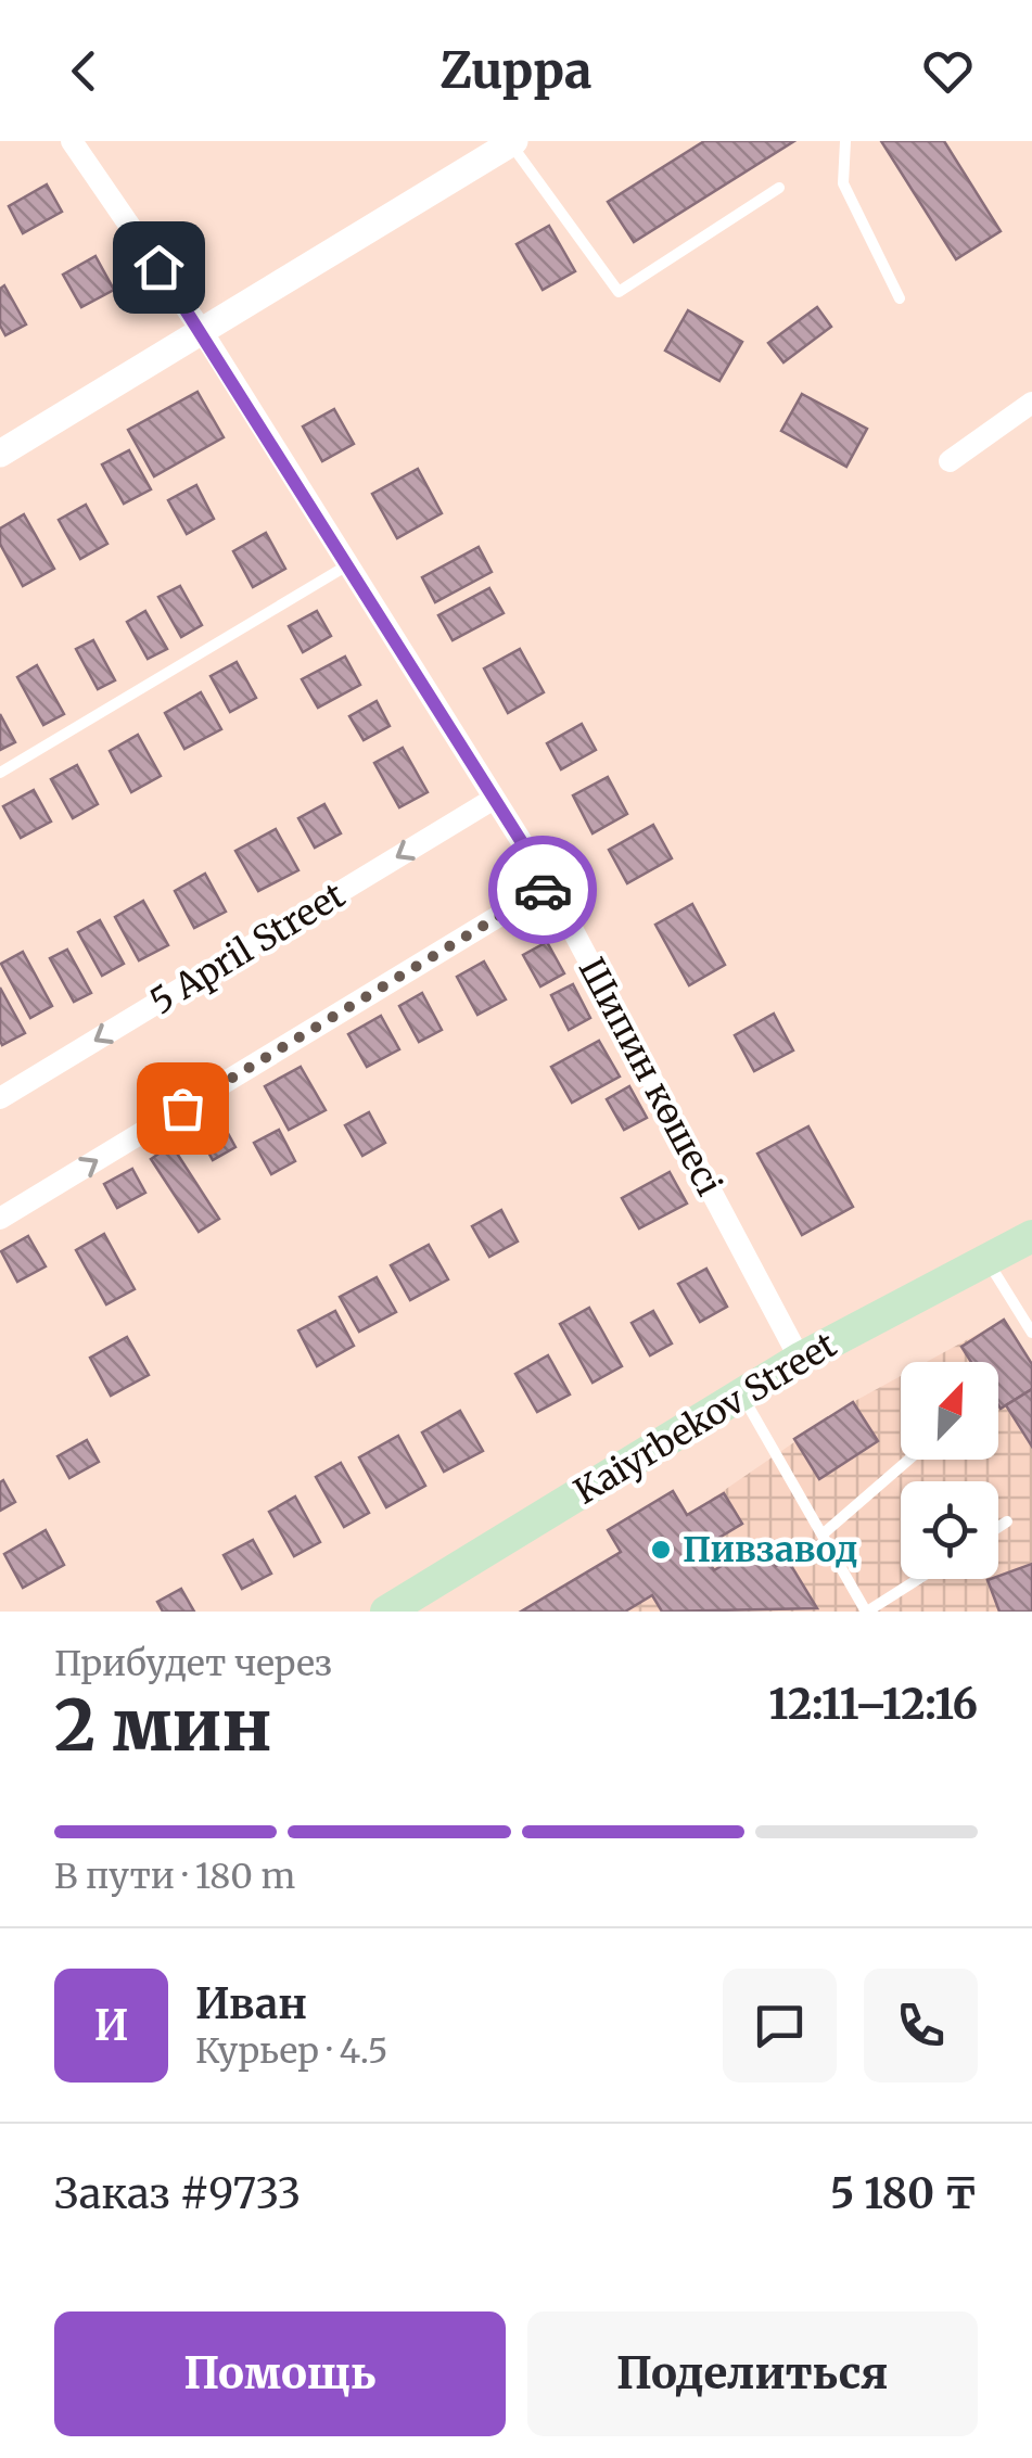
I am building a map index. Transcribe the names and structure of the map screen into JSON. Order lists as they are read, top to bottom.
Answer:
{
  "streets": {
    "main road": ["Kaiyrbekov Street"],
    "street": ["5 April Street", "Шипин көшесі"]
  },
  "crossings": [
    ["5 April Street", "Шипин көшесі"],
    ["Шипин көшесі", "Kaiyrbekov Street"]
  ],
  "places": ["Пивзавод"],
  "north": "top right",
  "page": {
    "header": "Zuppa",
    "heading": ["2 мин", "Прибудет через", "12:11–12:16"],
    "panel": [
      "Иван",
      "Курьер · 4.5",
      "Заказ #9733",
      "5 180 ₸"
    ],
    "bar": "В пути · 180 m",
    "round": "И",
    "buttons": ["Помощь", "Поделиться"]
  }
}
